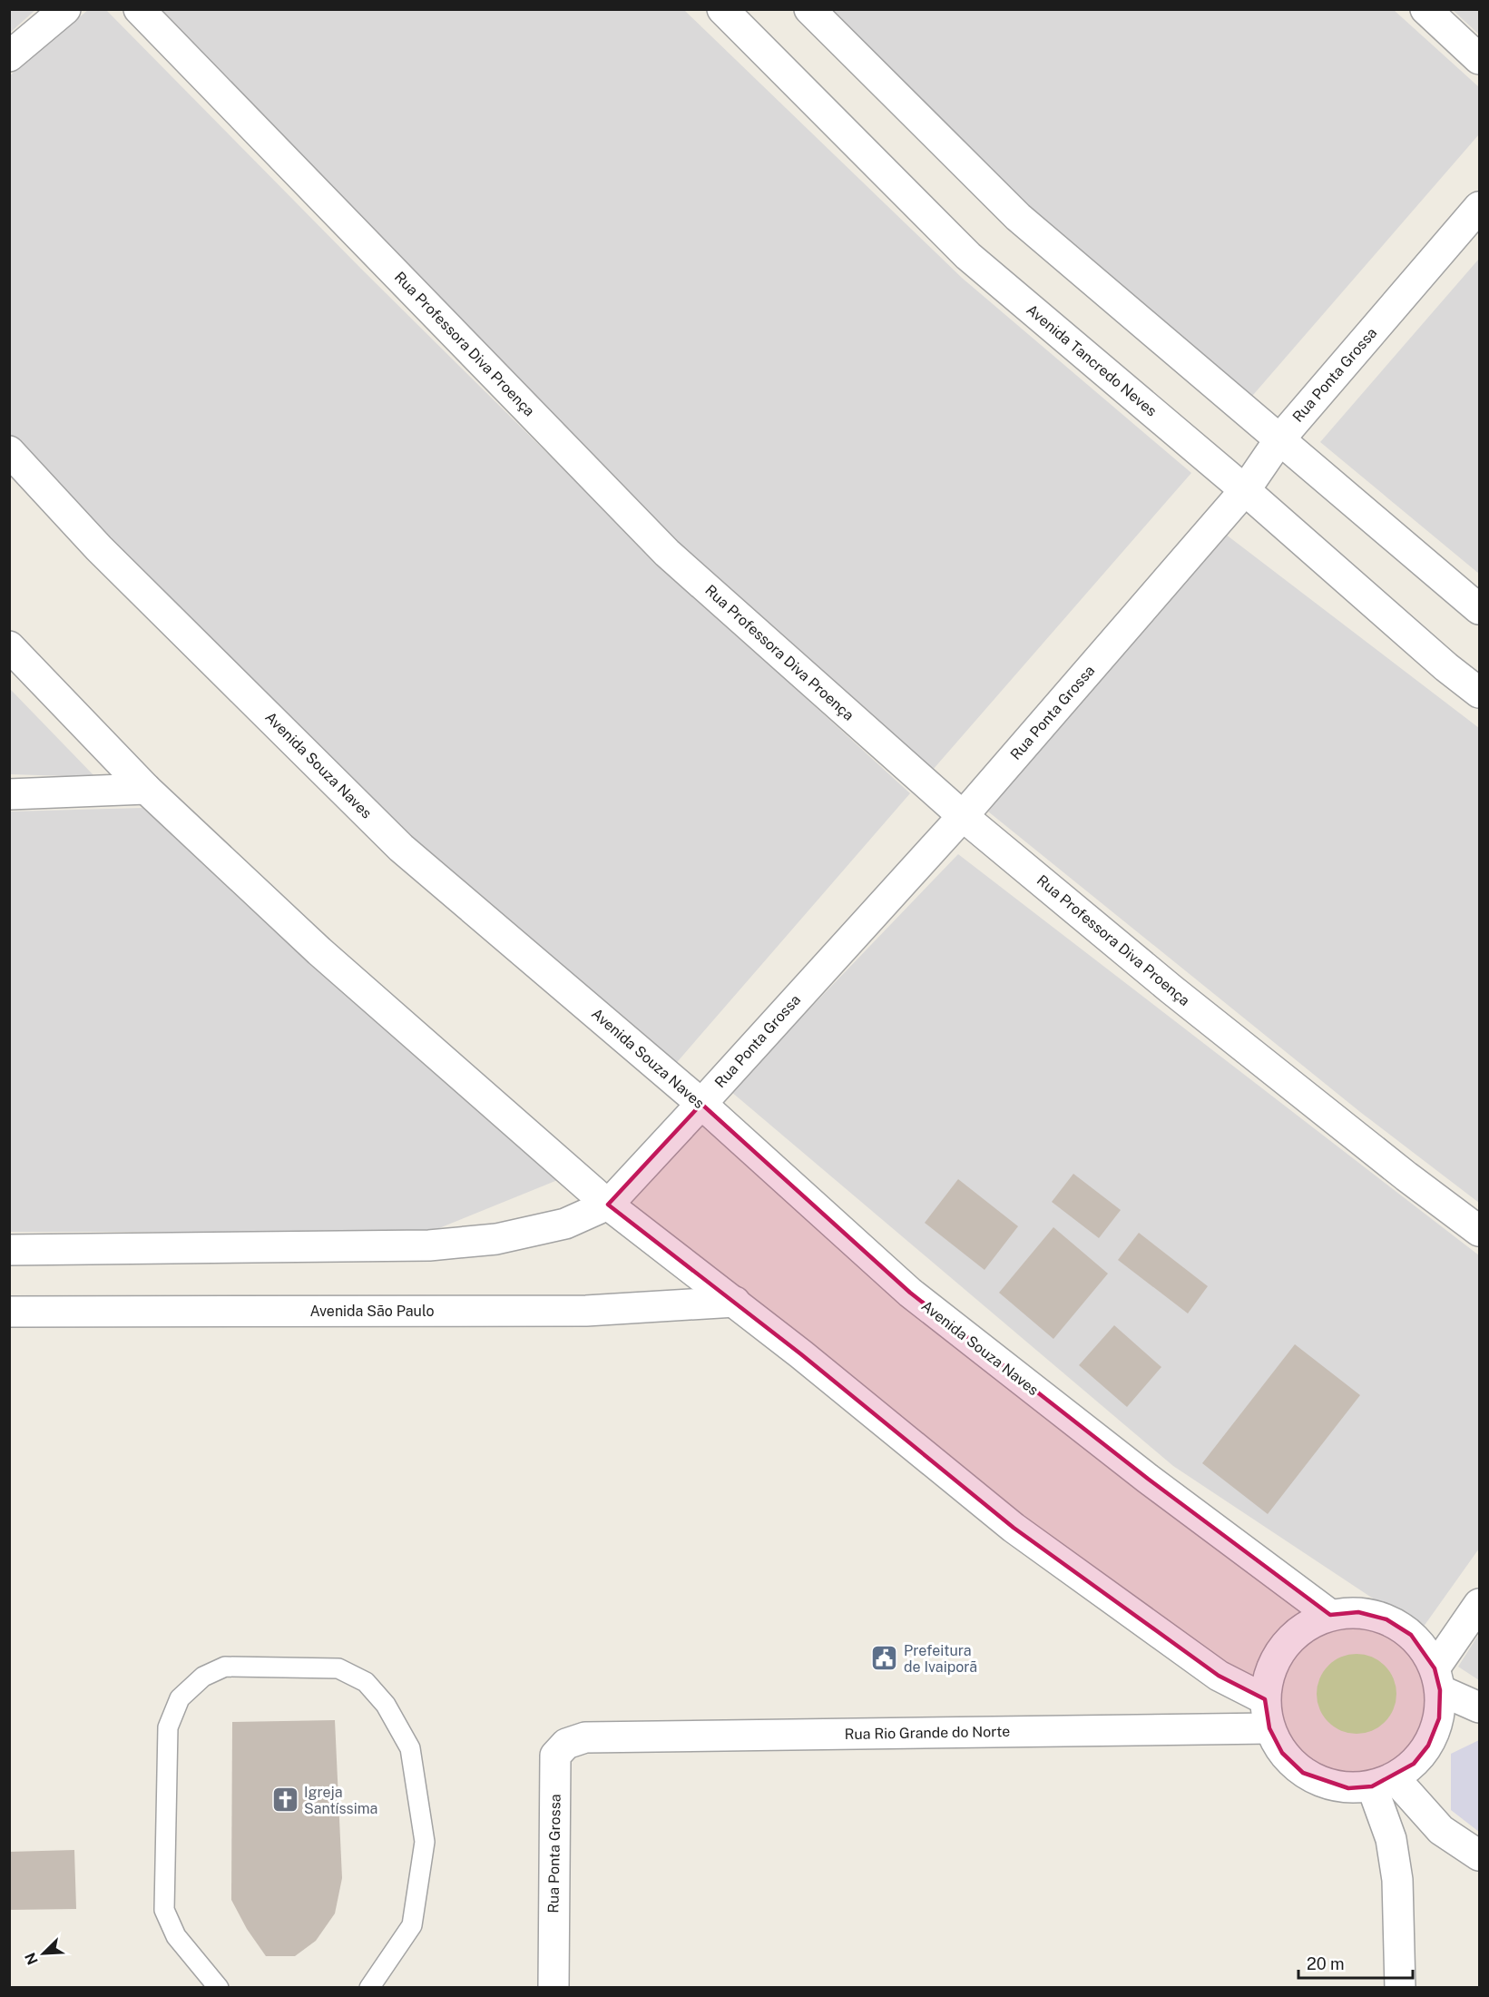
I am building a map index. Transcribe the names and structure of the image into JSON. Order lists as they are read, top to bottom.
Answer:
{
  "streets": {
    "street": [
      "Rua Professora Diva Proença",
      "Avenida Tancredo Neves",
      "Rua Ponta Grossa",
      "Avenida Souza Naves",
      "Avenida São Paulo",
      "Rua Rio Grande do Norte"
    ]
  },
  "crossings": [
    ["Rua Professora Diva Proença", "Rua Ponta Grossa"],
    ["Avenida Tancredo Neves", "Rua Ponta Grossa"],
    ["Rua Ponta Grossa", "Avenida Souza Naves"],
    ["Rua Ponta Grossa", "Rua Rio Grande do Norte"],
    ["Avenida Souza Naves", "Rua Rio Grande do Norte"]
  ],
  "places": {
    "public building": ["Prefeitura de Ivaiporã"],
    "church": ["Igreja Santíssima"]
  },
  "scale_bar": "20 m",
  "north": "bottom left"
}
